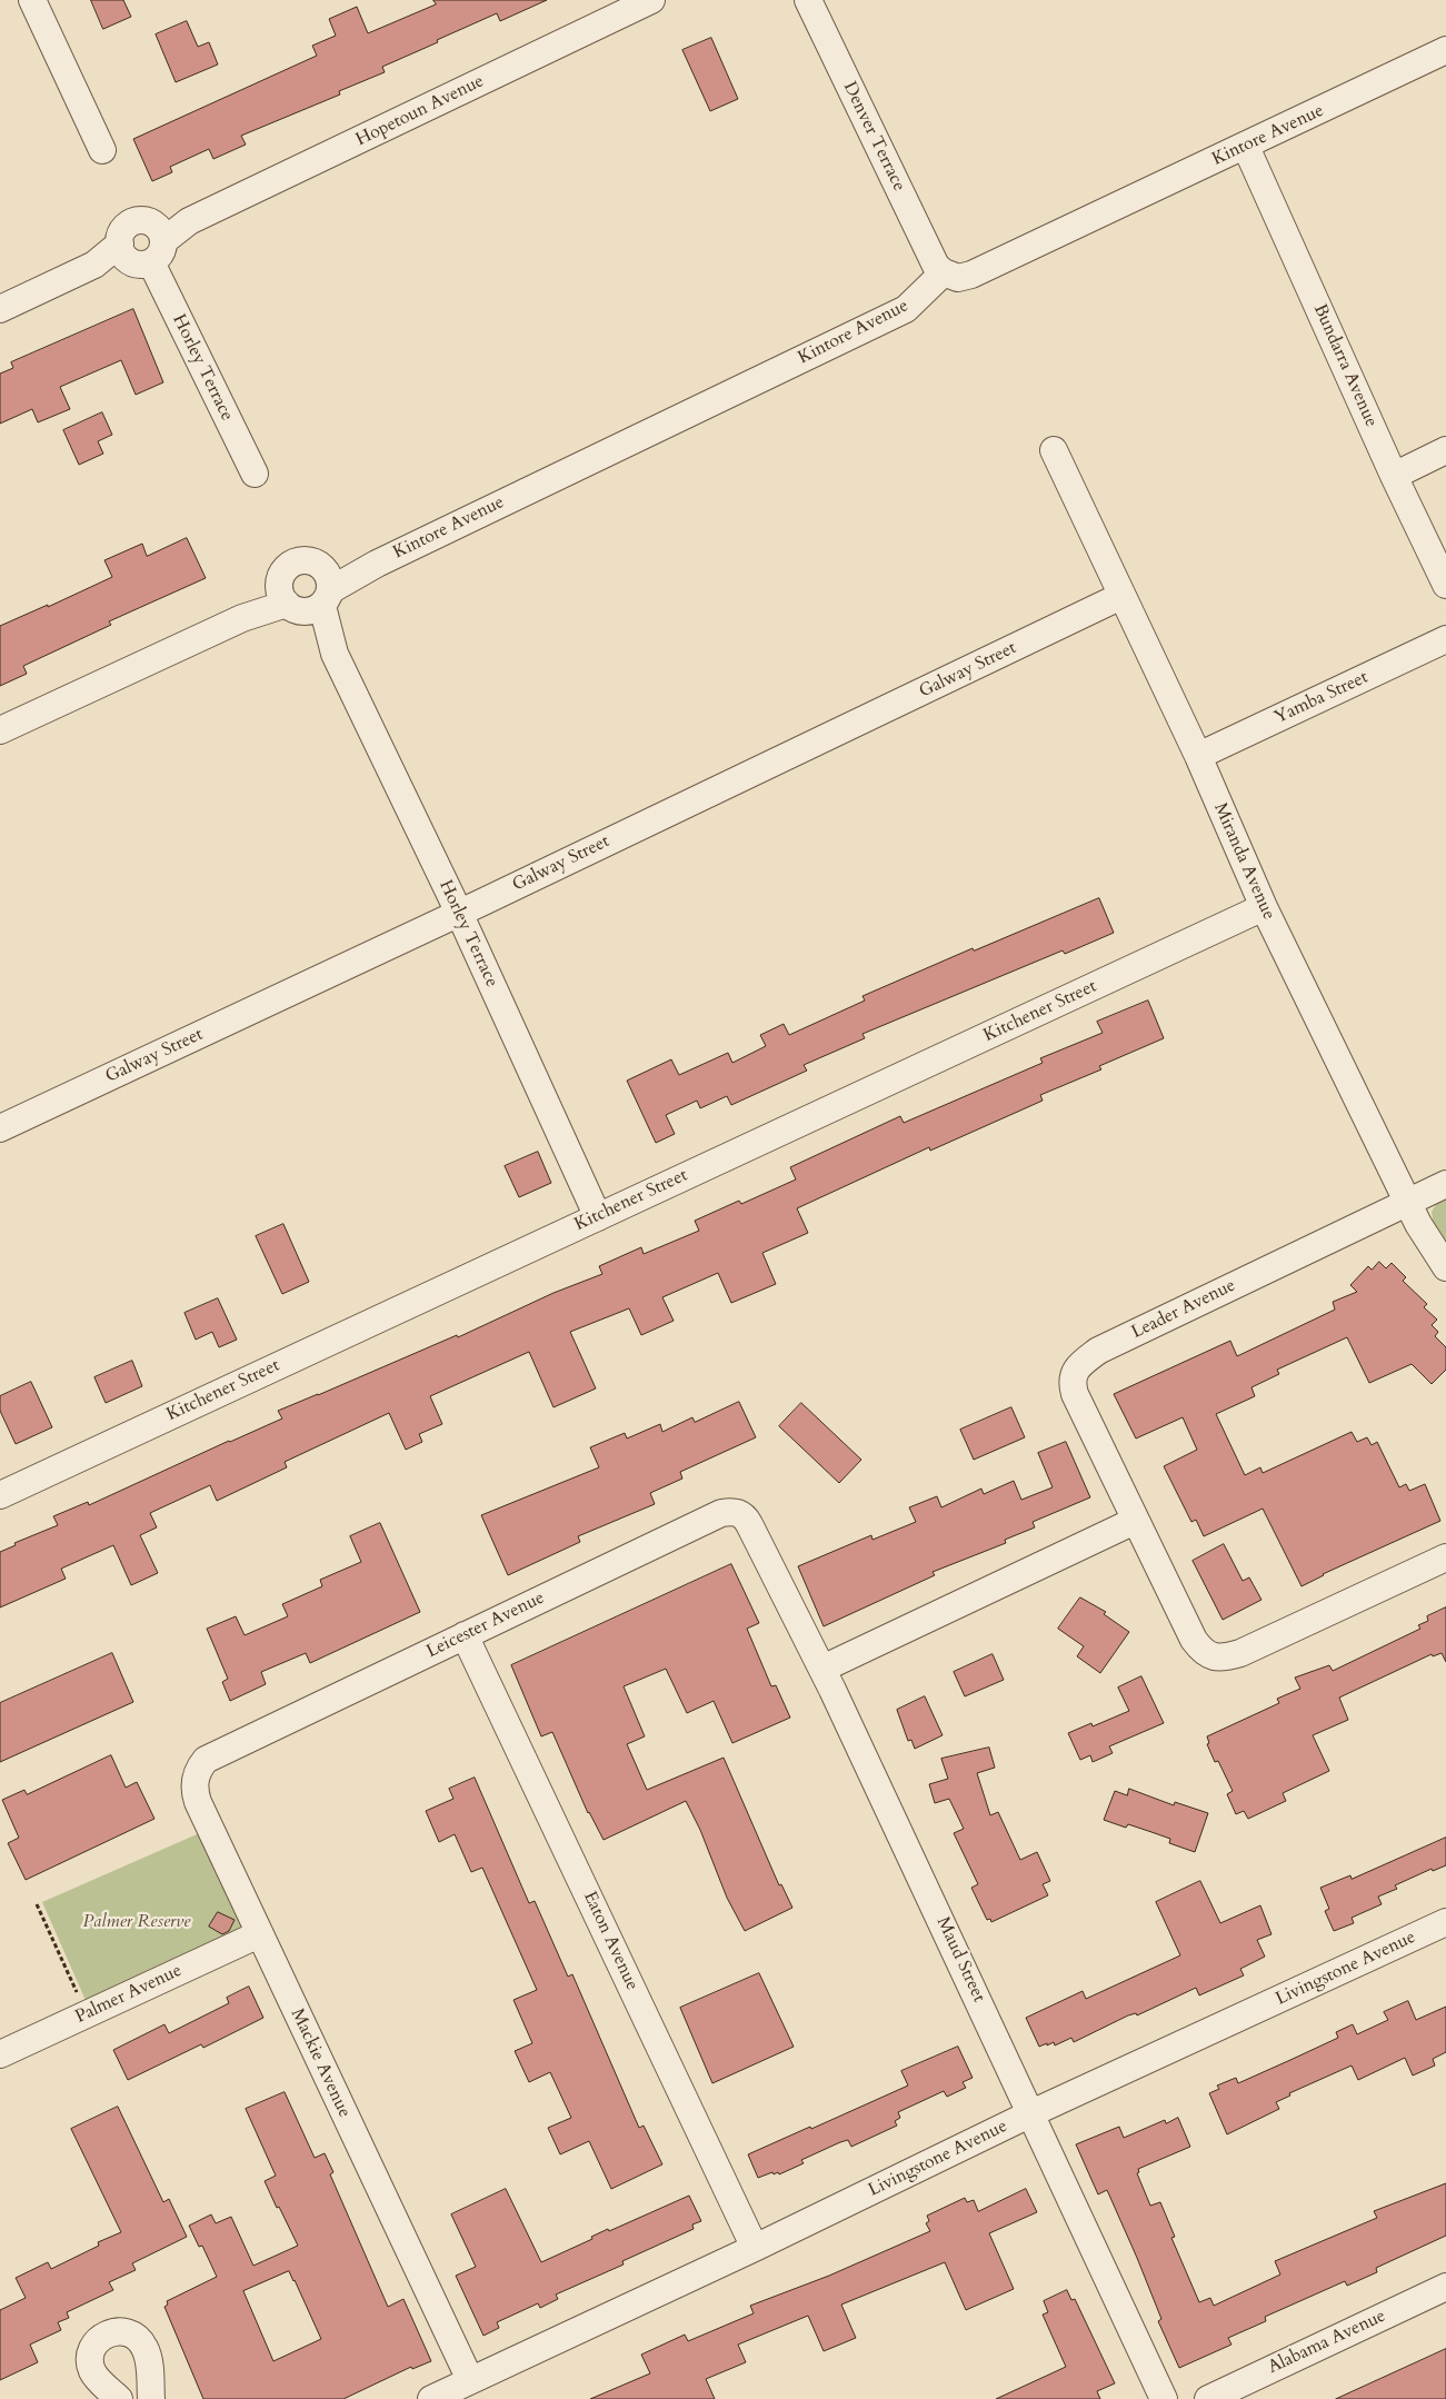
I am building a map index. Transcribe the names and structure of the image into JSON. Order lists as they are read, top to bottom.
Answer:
{
  "streets": {
    "street": [
      "Hopetoun Avenue",
      "Kintore Avenue",
      "Denver Terrace",
      "Bundarra Avenue",
      "Horley Terrace",
      "Galway Street",
      "Yamba Street",
      "Miranda Avenue",
      "Kitchener Street",
      "Leader Avenue",
      "Leicester Avenue",
      "Eaton Avenue",
      "Maud Street",
      "Livingstone Avenue",
      "Palmer Avenue",
      "Mackie Avenue",
      "Alabama Avenue"
    ]
  },
  "crossings": [
    ["Hopetoun Avenue", "Horley Terrace"],
    ["Kintore Avenue", "Denver Terrace"],
    ["Kintore Avenue", "Bundarra Avenue"],
    ["Kintore Avenue", "Horley Terrace"],
    ["Horley Terrace", "Galway Street"],
    ["Horley Terrace", "Kitchener Street"],
    ["Galway Street", "Miranda Avenue"],
    ["Yamba Street", "Miranda Avenue"],
    ["Miranda Avenue", "Kitchener Street"],
    ["Miranda Avenue", "Leader Avenue"],
    ["Leicester Avenue", "Eaton Avenue"],
    ["Leicester Avenue", "Maud Street"],
    ["Leicester Avenue", "Mackie Avenue"],
    ["Eaton Avenue", "Livingstone Avenue"],
    ["Maud Street", "Livingstone Avenue"],
    ["Livingstone Avenue", "Mackie Avenue"],
    ["Palmer Avenue", "Mackie Avenue"]
  ],
  "parks": ["Palmer Reserve"]
}
